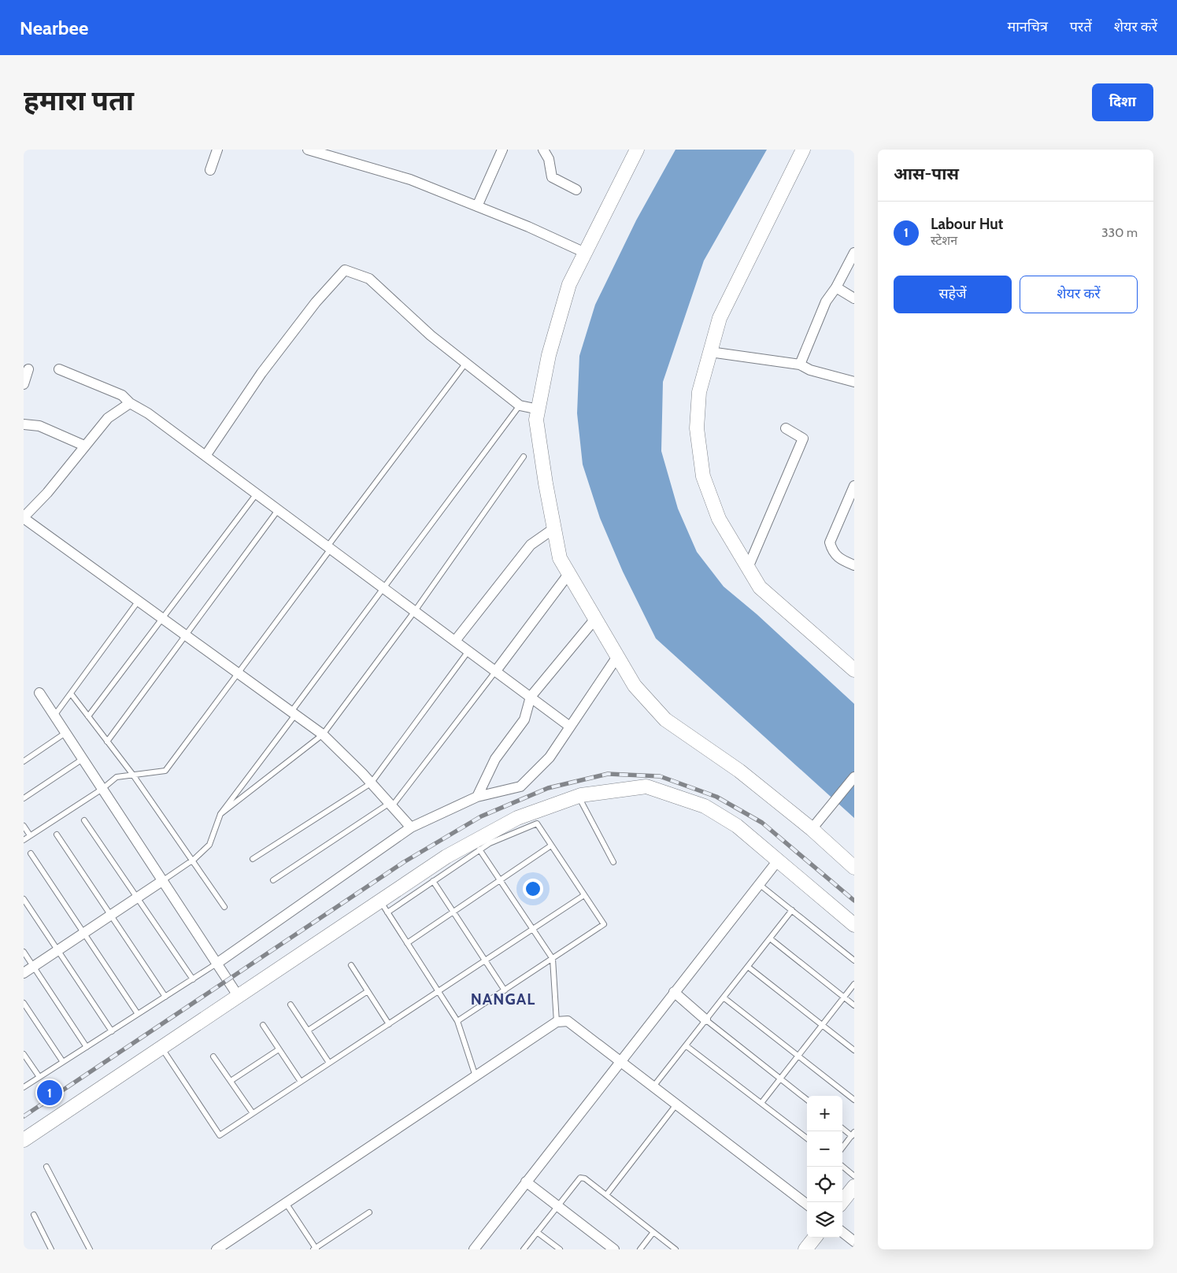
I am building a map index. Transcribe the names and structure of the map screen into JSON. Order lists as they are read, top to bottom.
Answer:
{
  "districts": ["NANGAL"],
  "page": {
    "header": "Nearbee",
    "nav": ["मानचित्र", "परतें", "शेयर करें"],
    "title": "हमारा पता",
    "buttons": [
      "दिशा",
      ["सहेजें", "शेयर करें"]
    ],
    "heading": "आस-पास",
    "list": [
      {
        "mark": "1",
        "name": "Labour Hut",
        "note": "स्टेशन",
        "value": "330 m"
      }
    ],
    "pins": "1",
    "map_buttons": ["+", "−"]
  }
}
